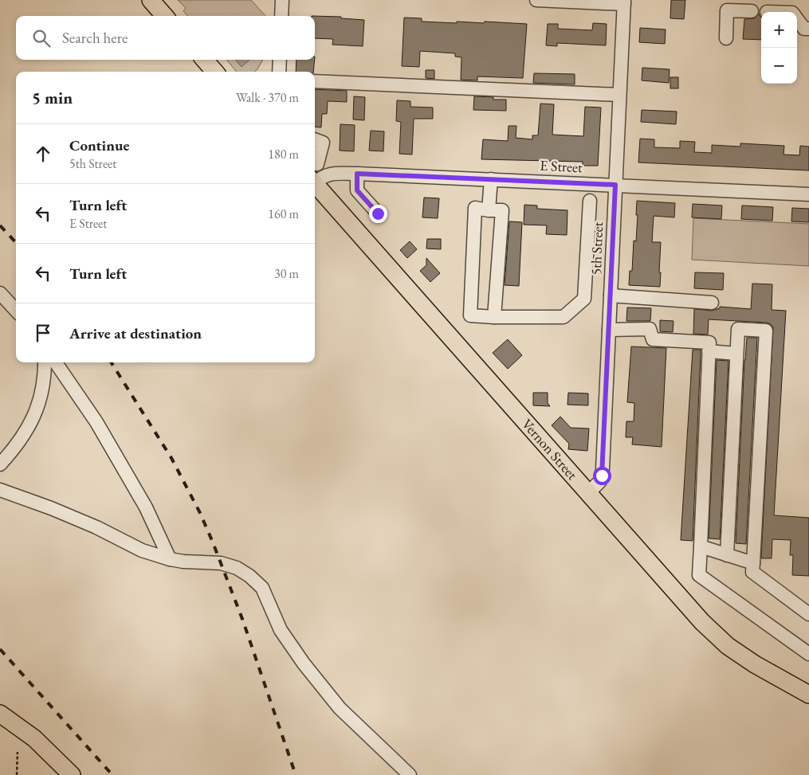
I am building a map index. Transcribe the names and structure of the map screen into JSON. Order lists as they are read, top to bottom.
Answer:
{
  "streets": {
    "main road": ["Vernon Street"],
    "street": ["E Street", "5th Street"]
  },
  "crossings": [
    ["E Street", "5th Street"],
    ["5th Street", "Vernon Street"]
  ],
  "page": {
    "map_buttons": ["+", "−"],
    "search": "Search here",
    "heading": ["5 min", "Walk · 370 m"],
    "list": [
      ["Continue", "5th Street", "180 m"],
      ["Turn left", "E Street", "160 m"],
      ["Turn left", "30 m"],
      "Arrive at destination"
    ]
  }
}
